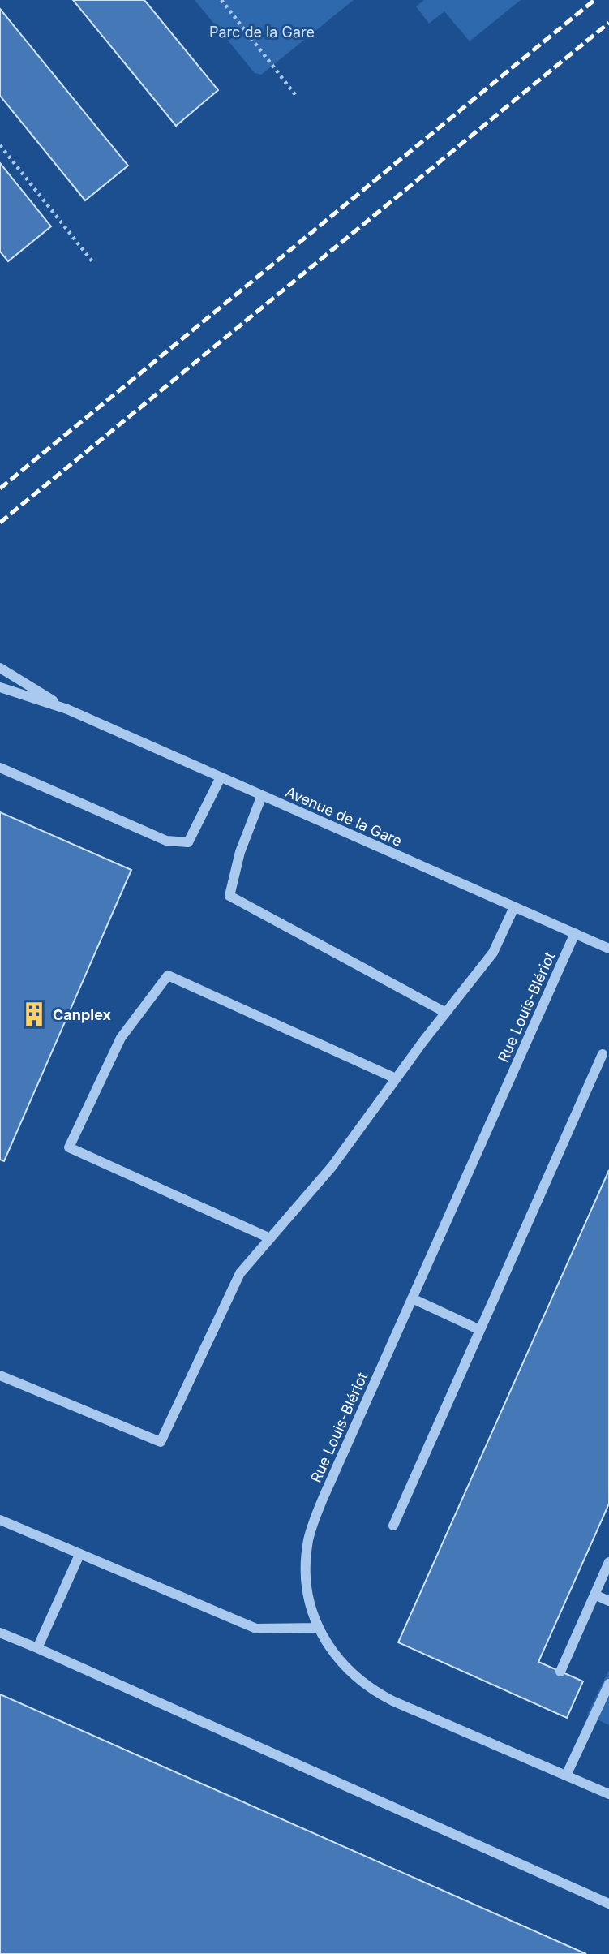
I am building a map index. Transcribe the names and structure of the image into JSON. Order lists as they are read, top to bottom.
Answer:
{
  "streets": {
    "street": ["Avenue de la Gare", "Rue Louis-Blériot"]
  },
  "crossings": [
    ["Avenue de la Gare", "Rue Louis-Blériot"]
  ],
  "parks": ["Parc de la Gare"],
  "places": {
    "building": ["Canplex"]
  }
}
